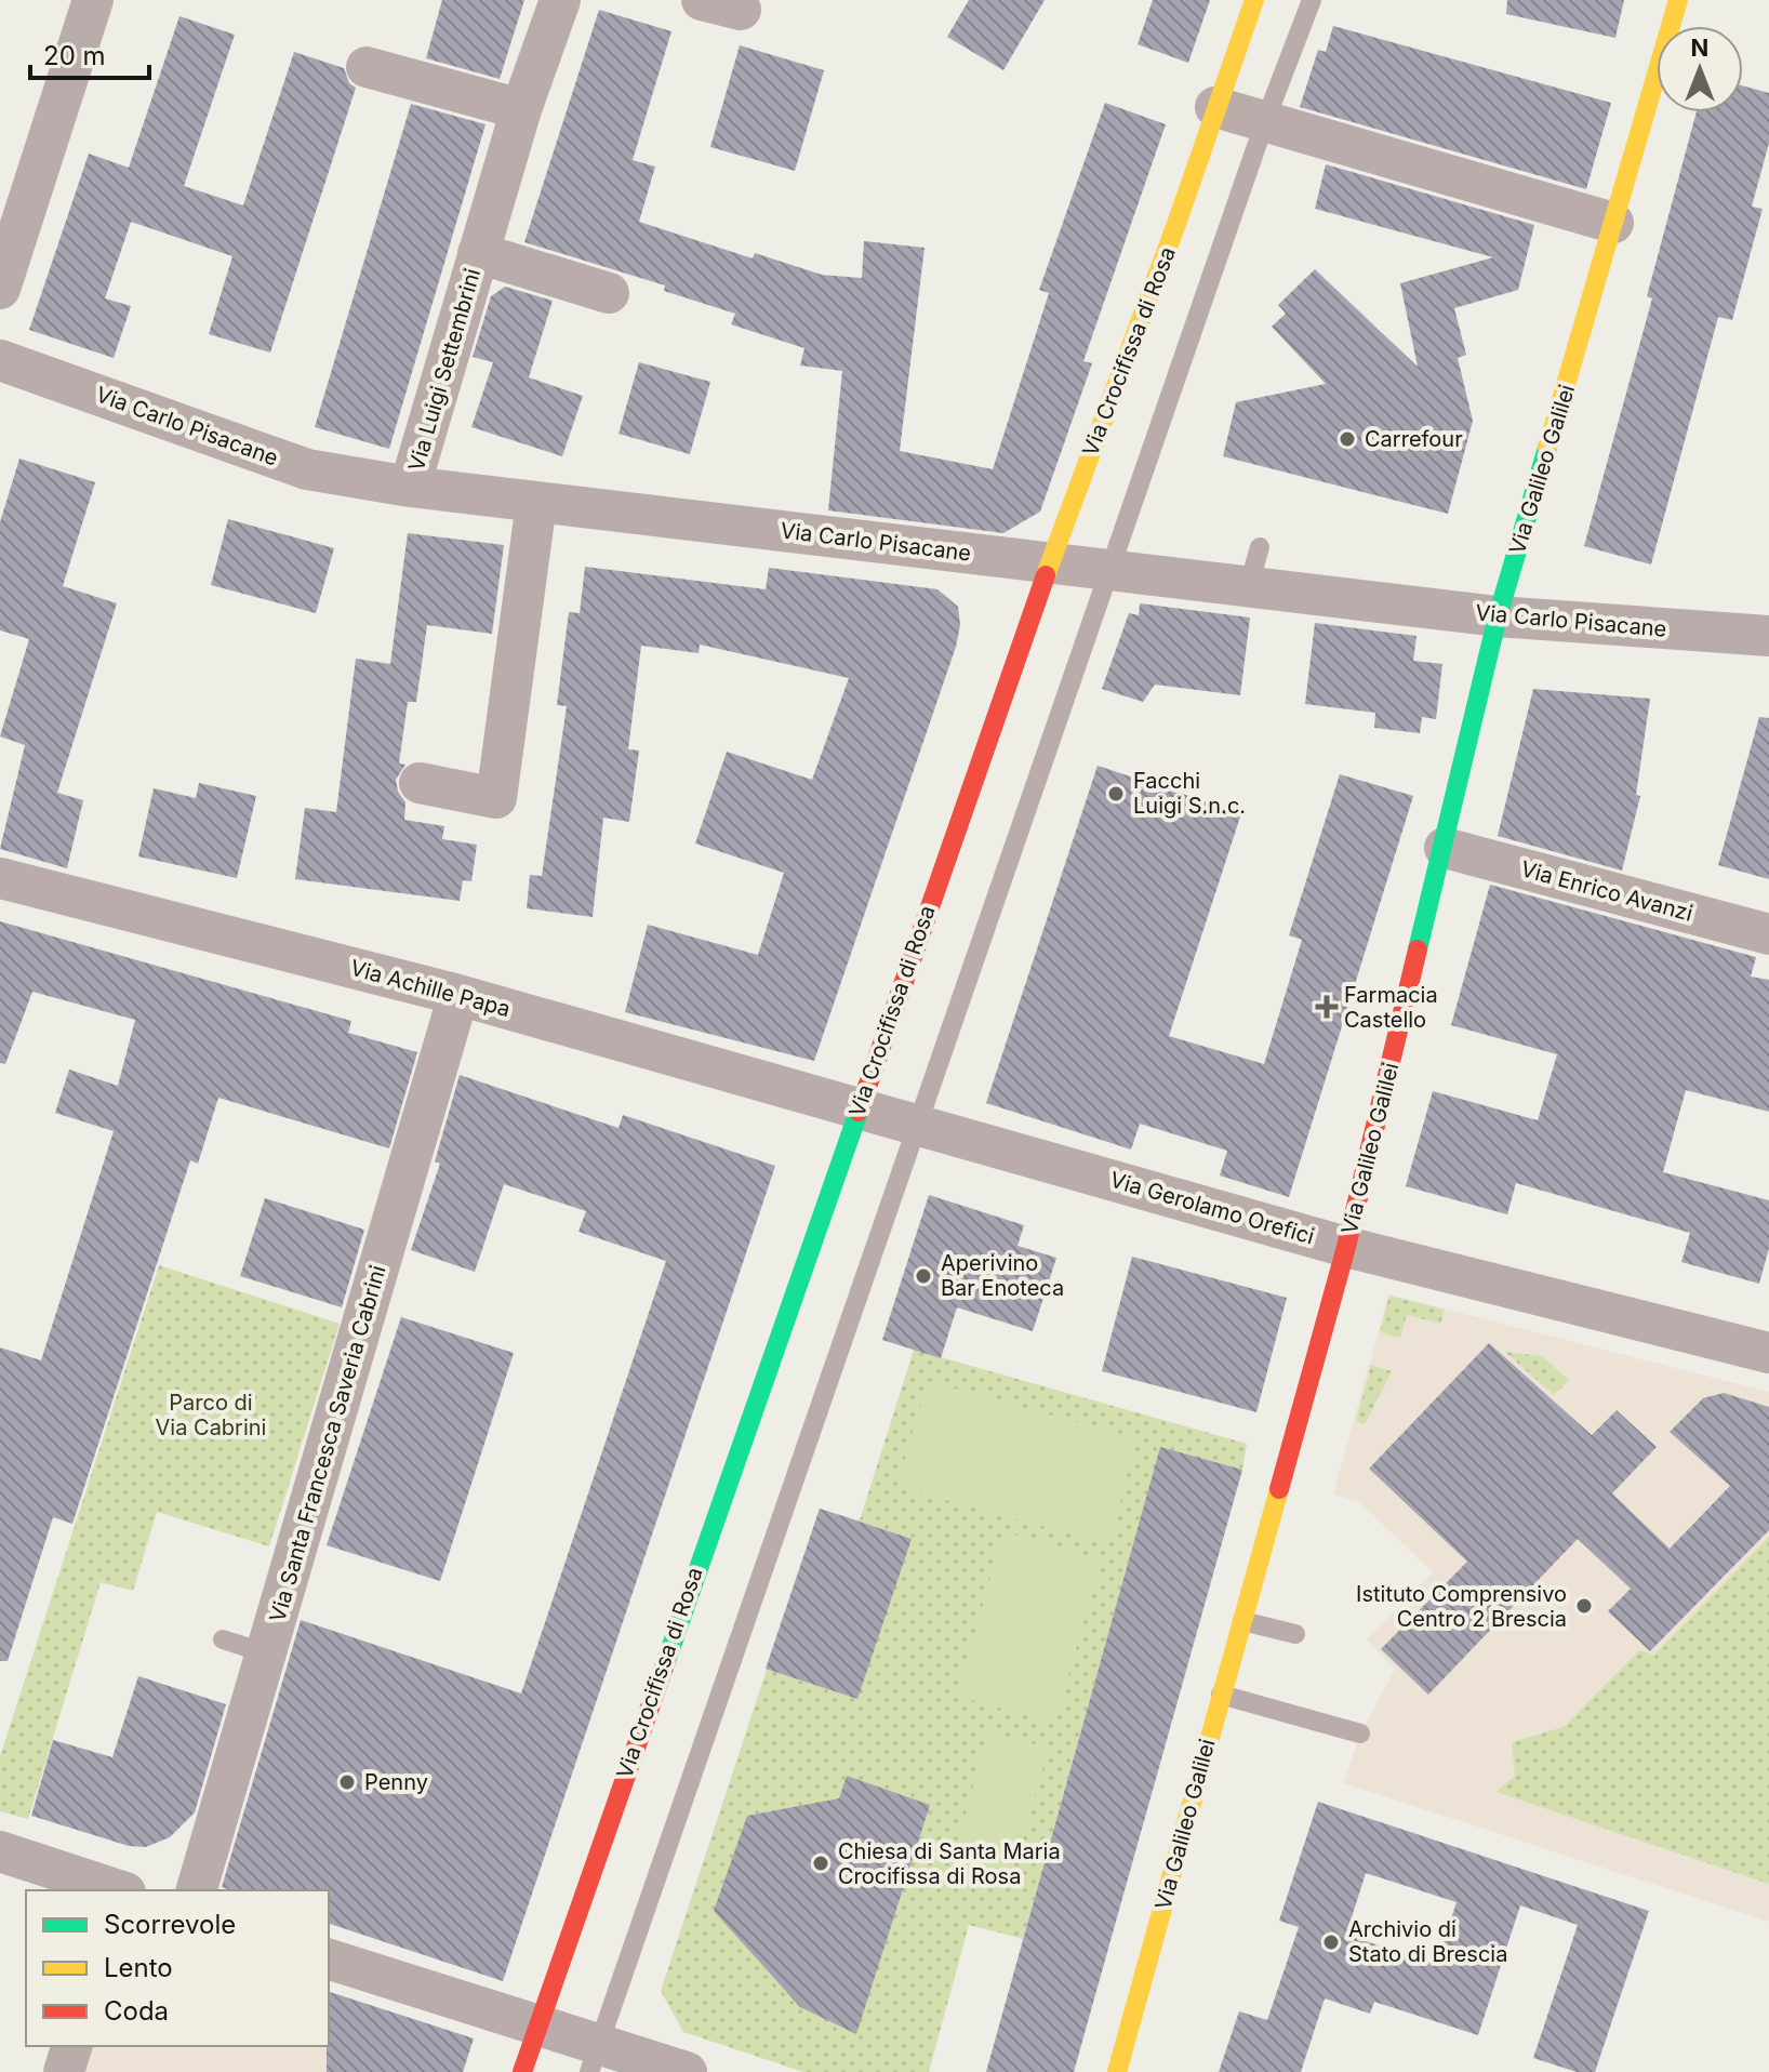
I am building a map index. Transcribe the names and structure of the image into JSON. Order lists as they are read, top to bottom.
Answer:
{
  "streets": {
    "street": [
      "Via Crocifissa di Rosa",
      "Via Luigi Settembrini",
      "Via Carlo Pisacane",
      "Via Galileo Galilei",
      "Via Enrico Avanzi",
      "Via Achille Papa",
      "Via Gerolamo Orefici",
      "Via Santa Francesca Saveria Cabrini"
    ]
  },
  "crossings": [
    ["Via Crocifissa di Rosa", "Via Carlo Pisacane"],
    ["Via Crocifissa di Rosa", "Via Achille Papa"],
    ["Via Crocifissa di Rosa", "Via Gerolamo Orefici"],
    ["Via Luigi Settembrini", "Via Carlo Pisacane"],
    ["Via Carlo Pisacane", "Via Galileo Galilei"],
    ["Via Galileo Galilei", "Via Enrico Avanzi"],
    ["Via Galileo Galilei", "Via Gerolamo Orefici"],
    ["Via Achille Papa", "Via Gerolamo Orefici"],
    ["Via Achille Papa", "Via Santa Francesca Saveria Cabrini"]
  ],
  "parks": ["Parco di Via Cabrini"],
  "places": {
    "other": [
      "Carrefour",
      "Facchi Luigi S.n.c.",
      "Aperivino Bar Enoteca",
      "Istituto Comprensivo Centro 2 Brescia",
      "Penny",
      "Chiesa di Santa Maria Crocifissa di Rosa",
      "Archivio di Stato di Brescia"
    ],
    "health": ["Farmacia Castello"]
  },
  "legend": ["Scorrevole", "Lento", "Coda"],
  "scale_bar": "20 m",
  "north": "top"
}
